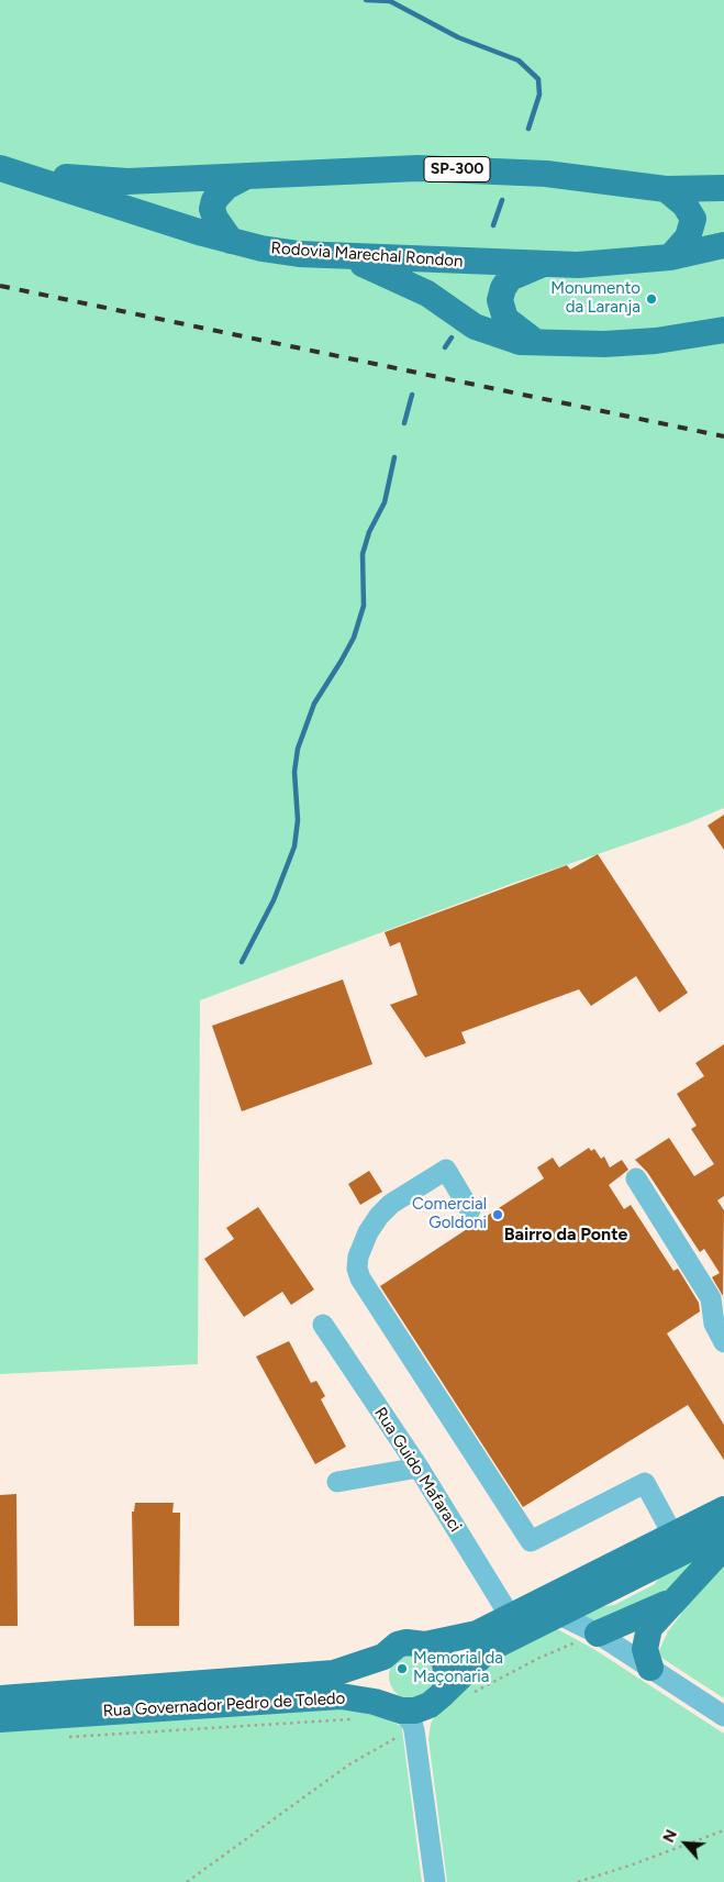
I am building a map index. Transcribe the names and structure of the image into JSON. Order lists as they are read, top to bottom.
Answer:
{
  "streets": {
    "main road": ["SP-300", "Rodovia Marechal Rondon", "Rua Governador Pedro de Toledo"],
    "street": ["Rua Guido Mafaraci"]
  },
  "crossings": [
    ["Rua Guido Mafaraci", "Rua Governador Pedro de Toledo"]
  ],
  "districts": ["Bairro da Ponte"],
  "places": ["Monumento da Laranja", "Comercial Goldoni", "Memorial da Maçonaria"],
  "north": "top left"
}
